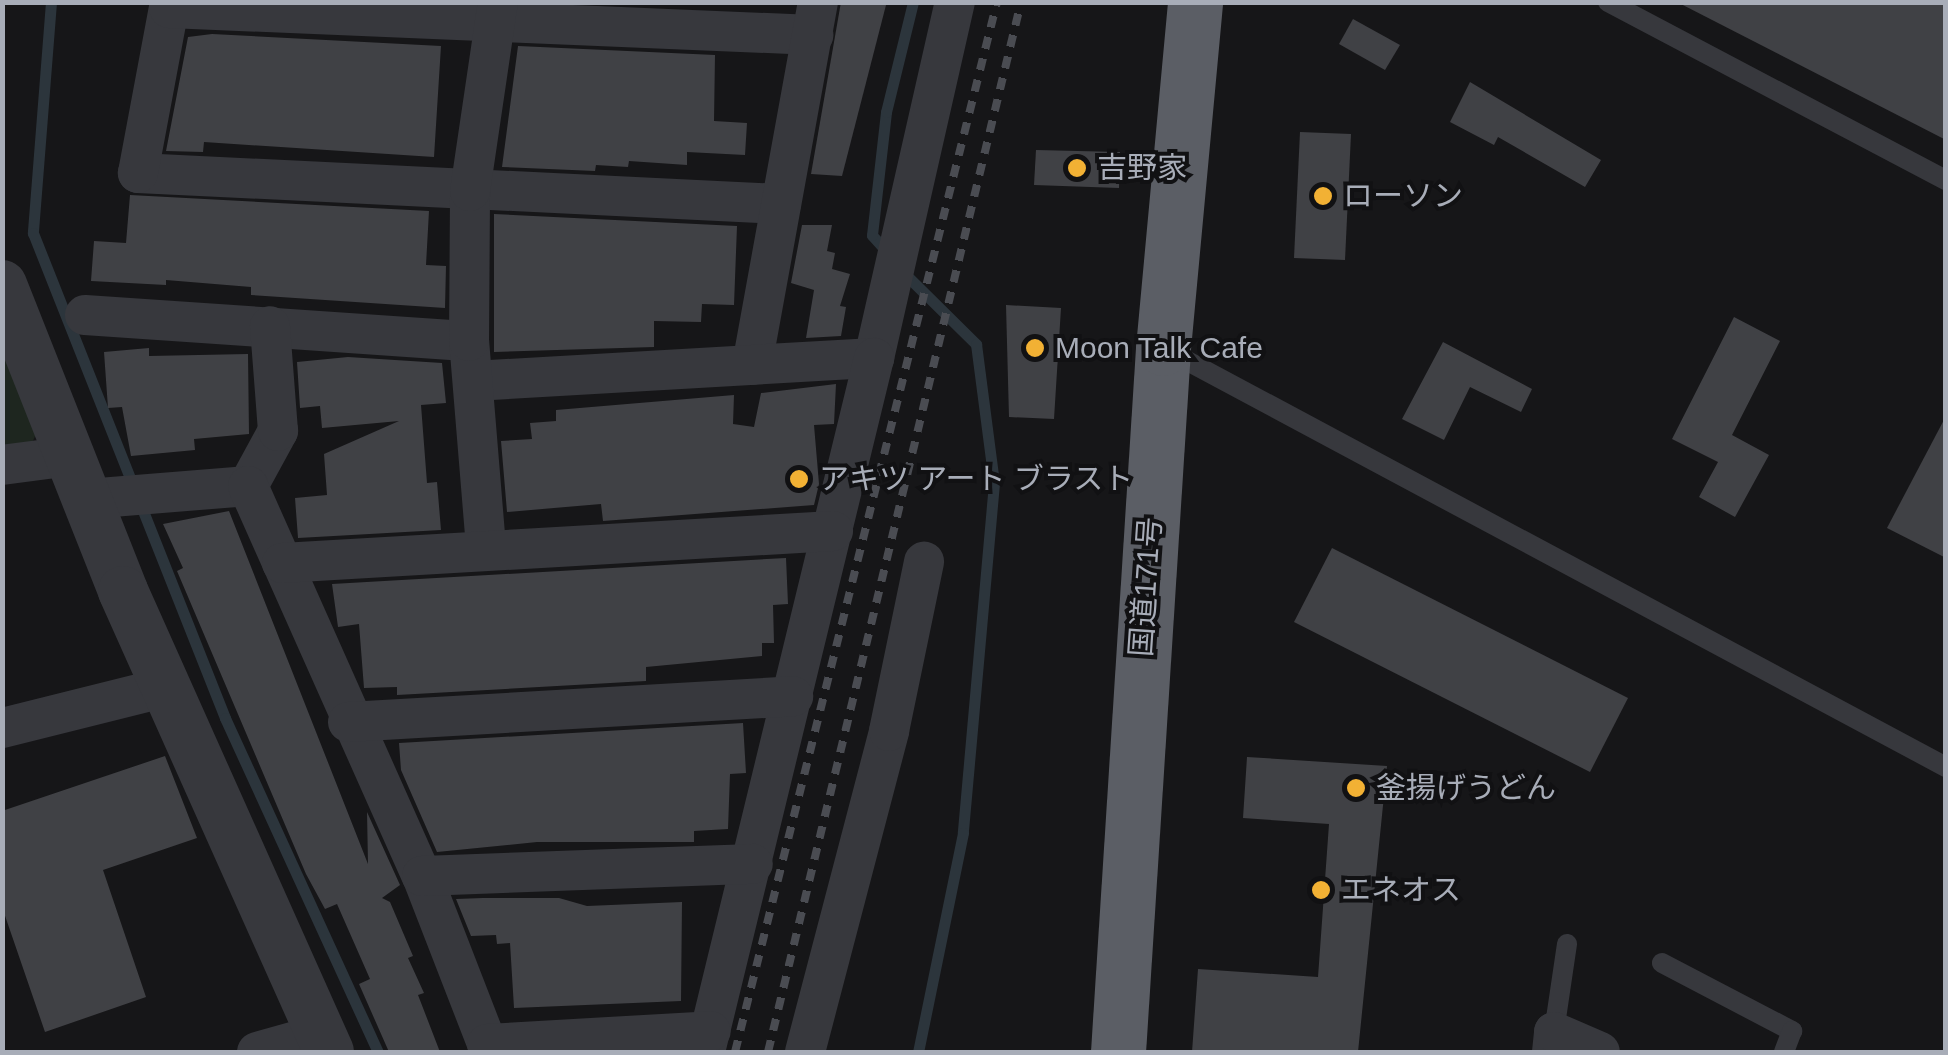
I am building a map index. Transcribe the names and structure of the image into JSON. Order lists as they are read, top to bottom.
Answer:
{
  "streets": {
    "highway": ["国道171号"]
  },
  "places": [
    "吉野家",
    "ローソン",
    "Moon Talk Cafe",
    "アキツ アート ブラスト",
    "釜揚げうどん",
    "エネオス"
  ]
}
